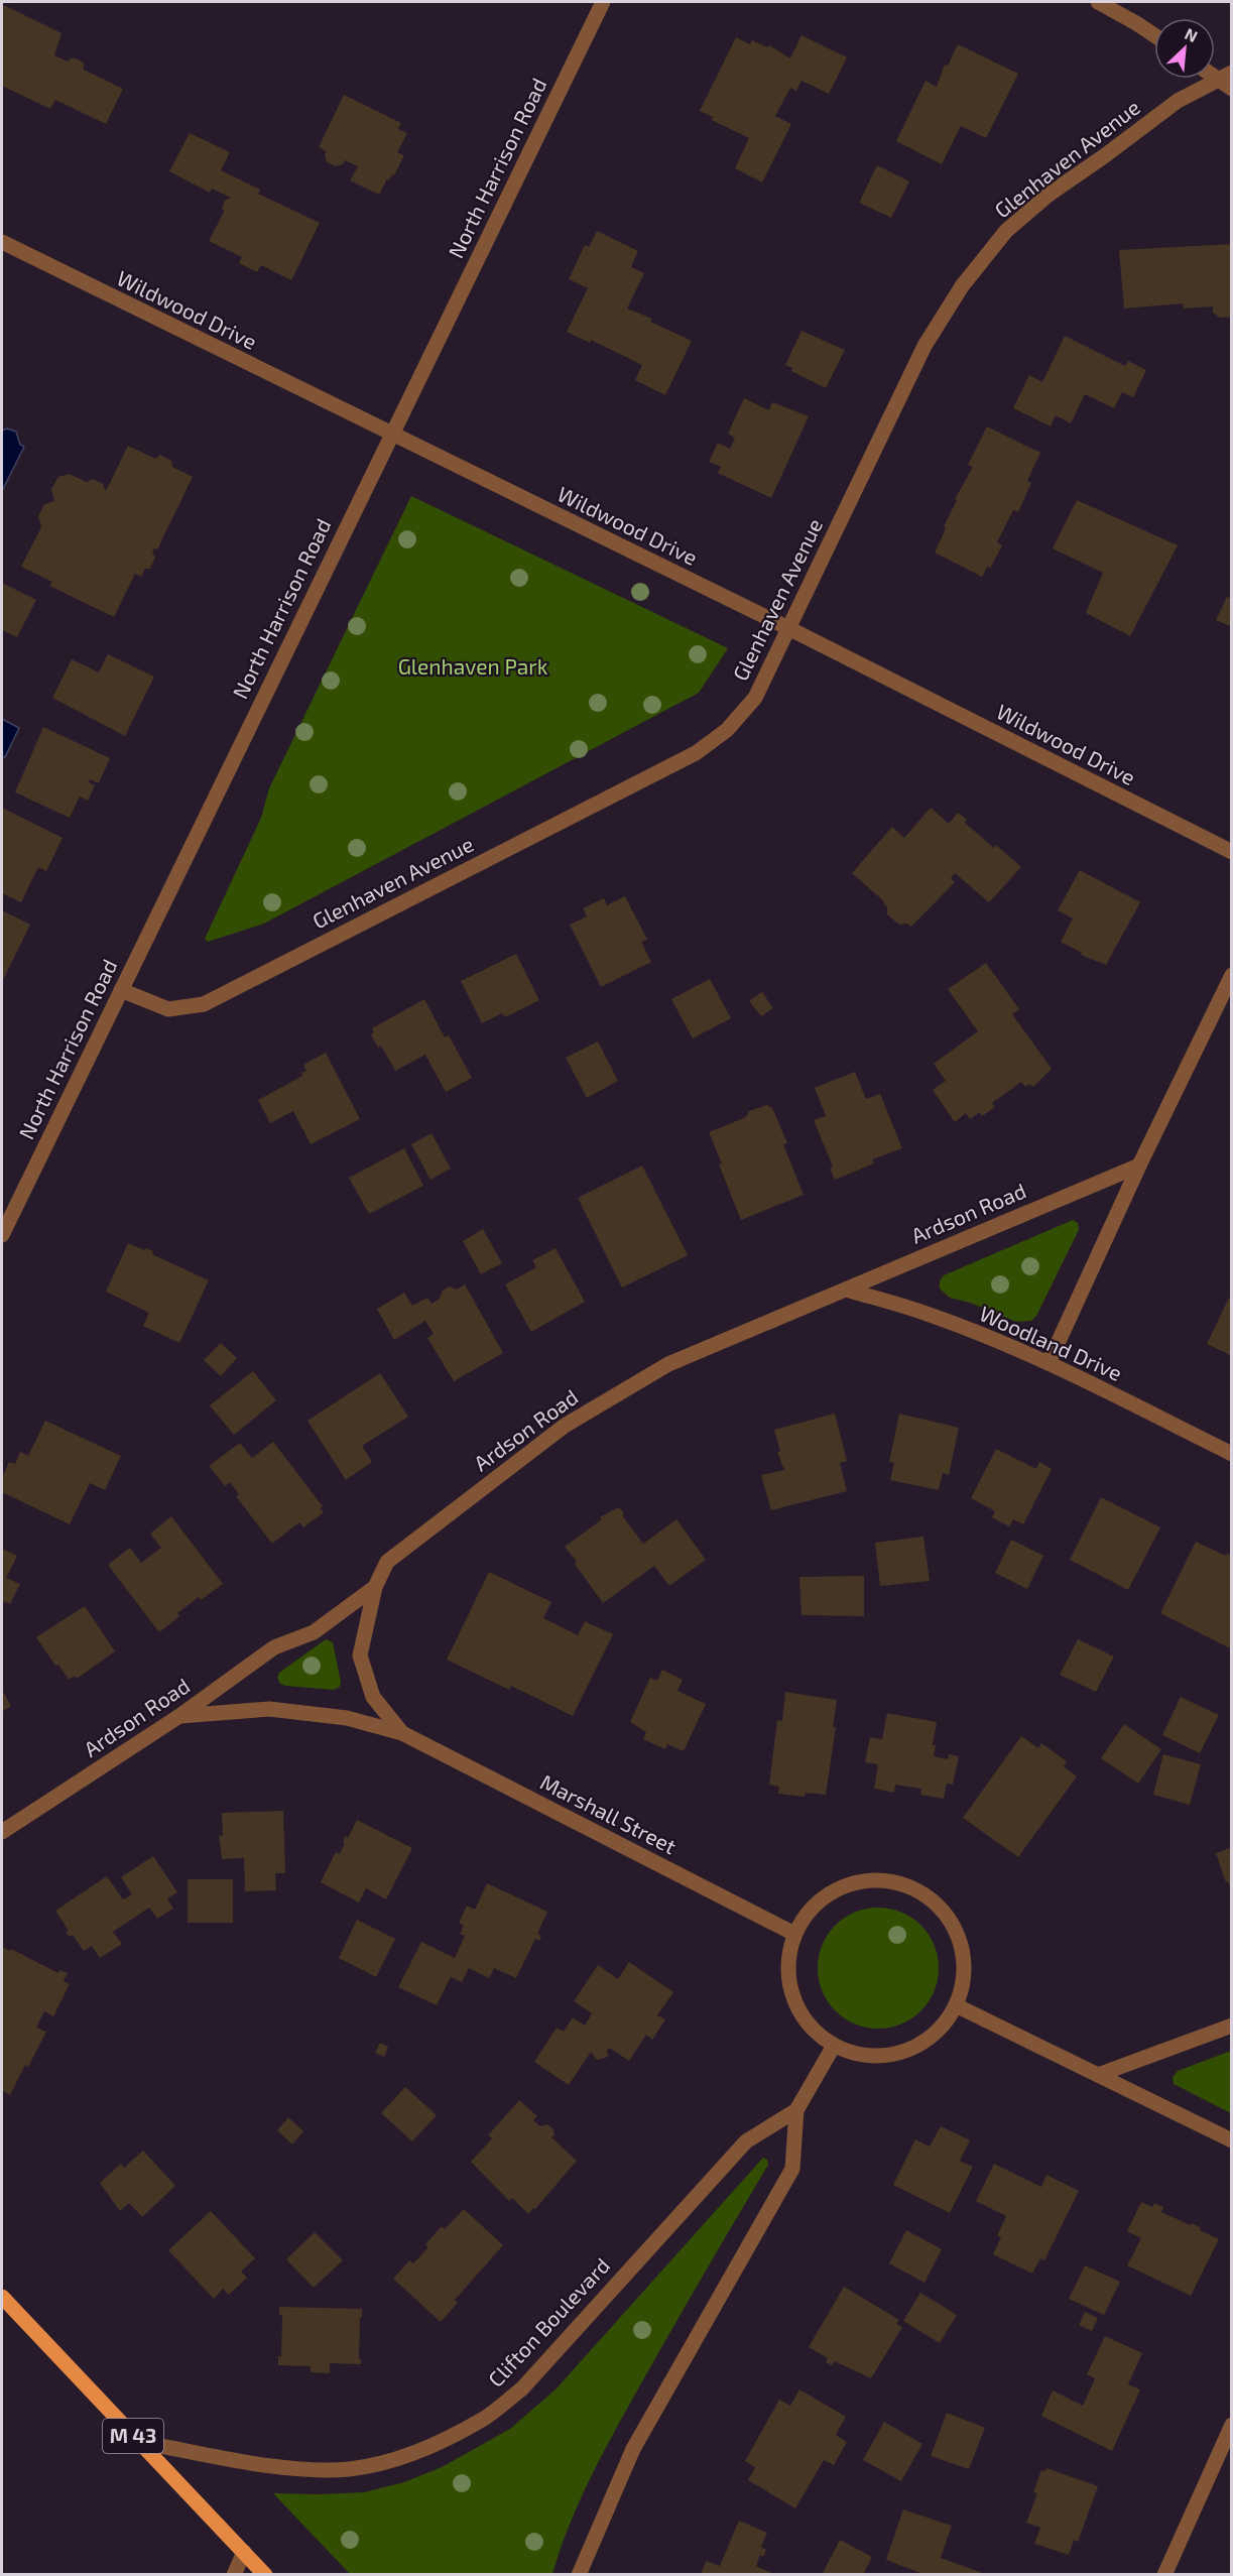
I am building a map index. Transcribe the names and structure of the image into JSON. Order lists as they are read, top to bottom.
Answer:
{
  "streets": {
    "main road": ["M 43"],
    "street": [
      "Glenhaven Avenue",
      "North Harrison Road",
      "Wildwood Drive",
      "Ardson Road",
      "Woodland Drive",
      "Marshall Street",
      "Clifton Boulevard"
    ]
  },
  "crossings": [
    ["Glenhaven Avenue", "North Harrison Road"],
    ["Glenhaven Avenue", "Wildwood Drive"],
    ["North Harrison Road", "Wildwood Drive"],
    ["Ardson Road", "Woodland Drive"],
    ["Ardson Road", "Marshall Street"],
    ["Marshall Street", "Clifton Boulevard"],
    ["Clifton Boulevard", "M 43"]
  ],
  "parks": ["Glenhaven Park"],
  "north": "top right"
}
